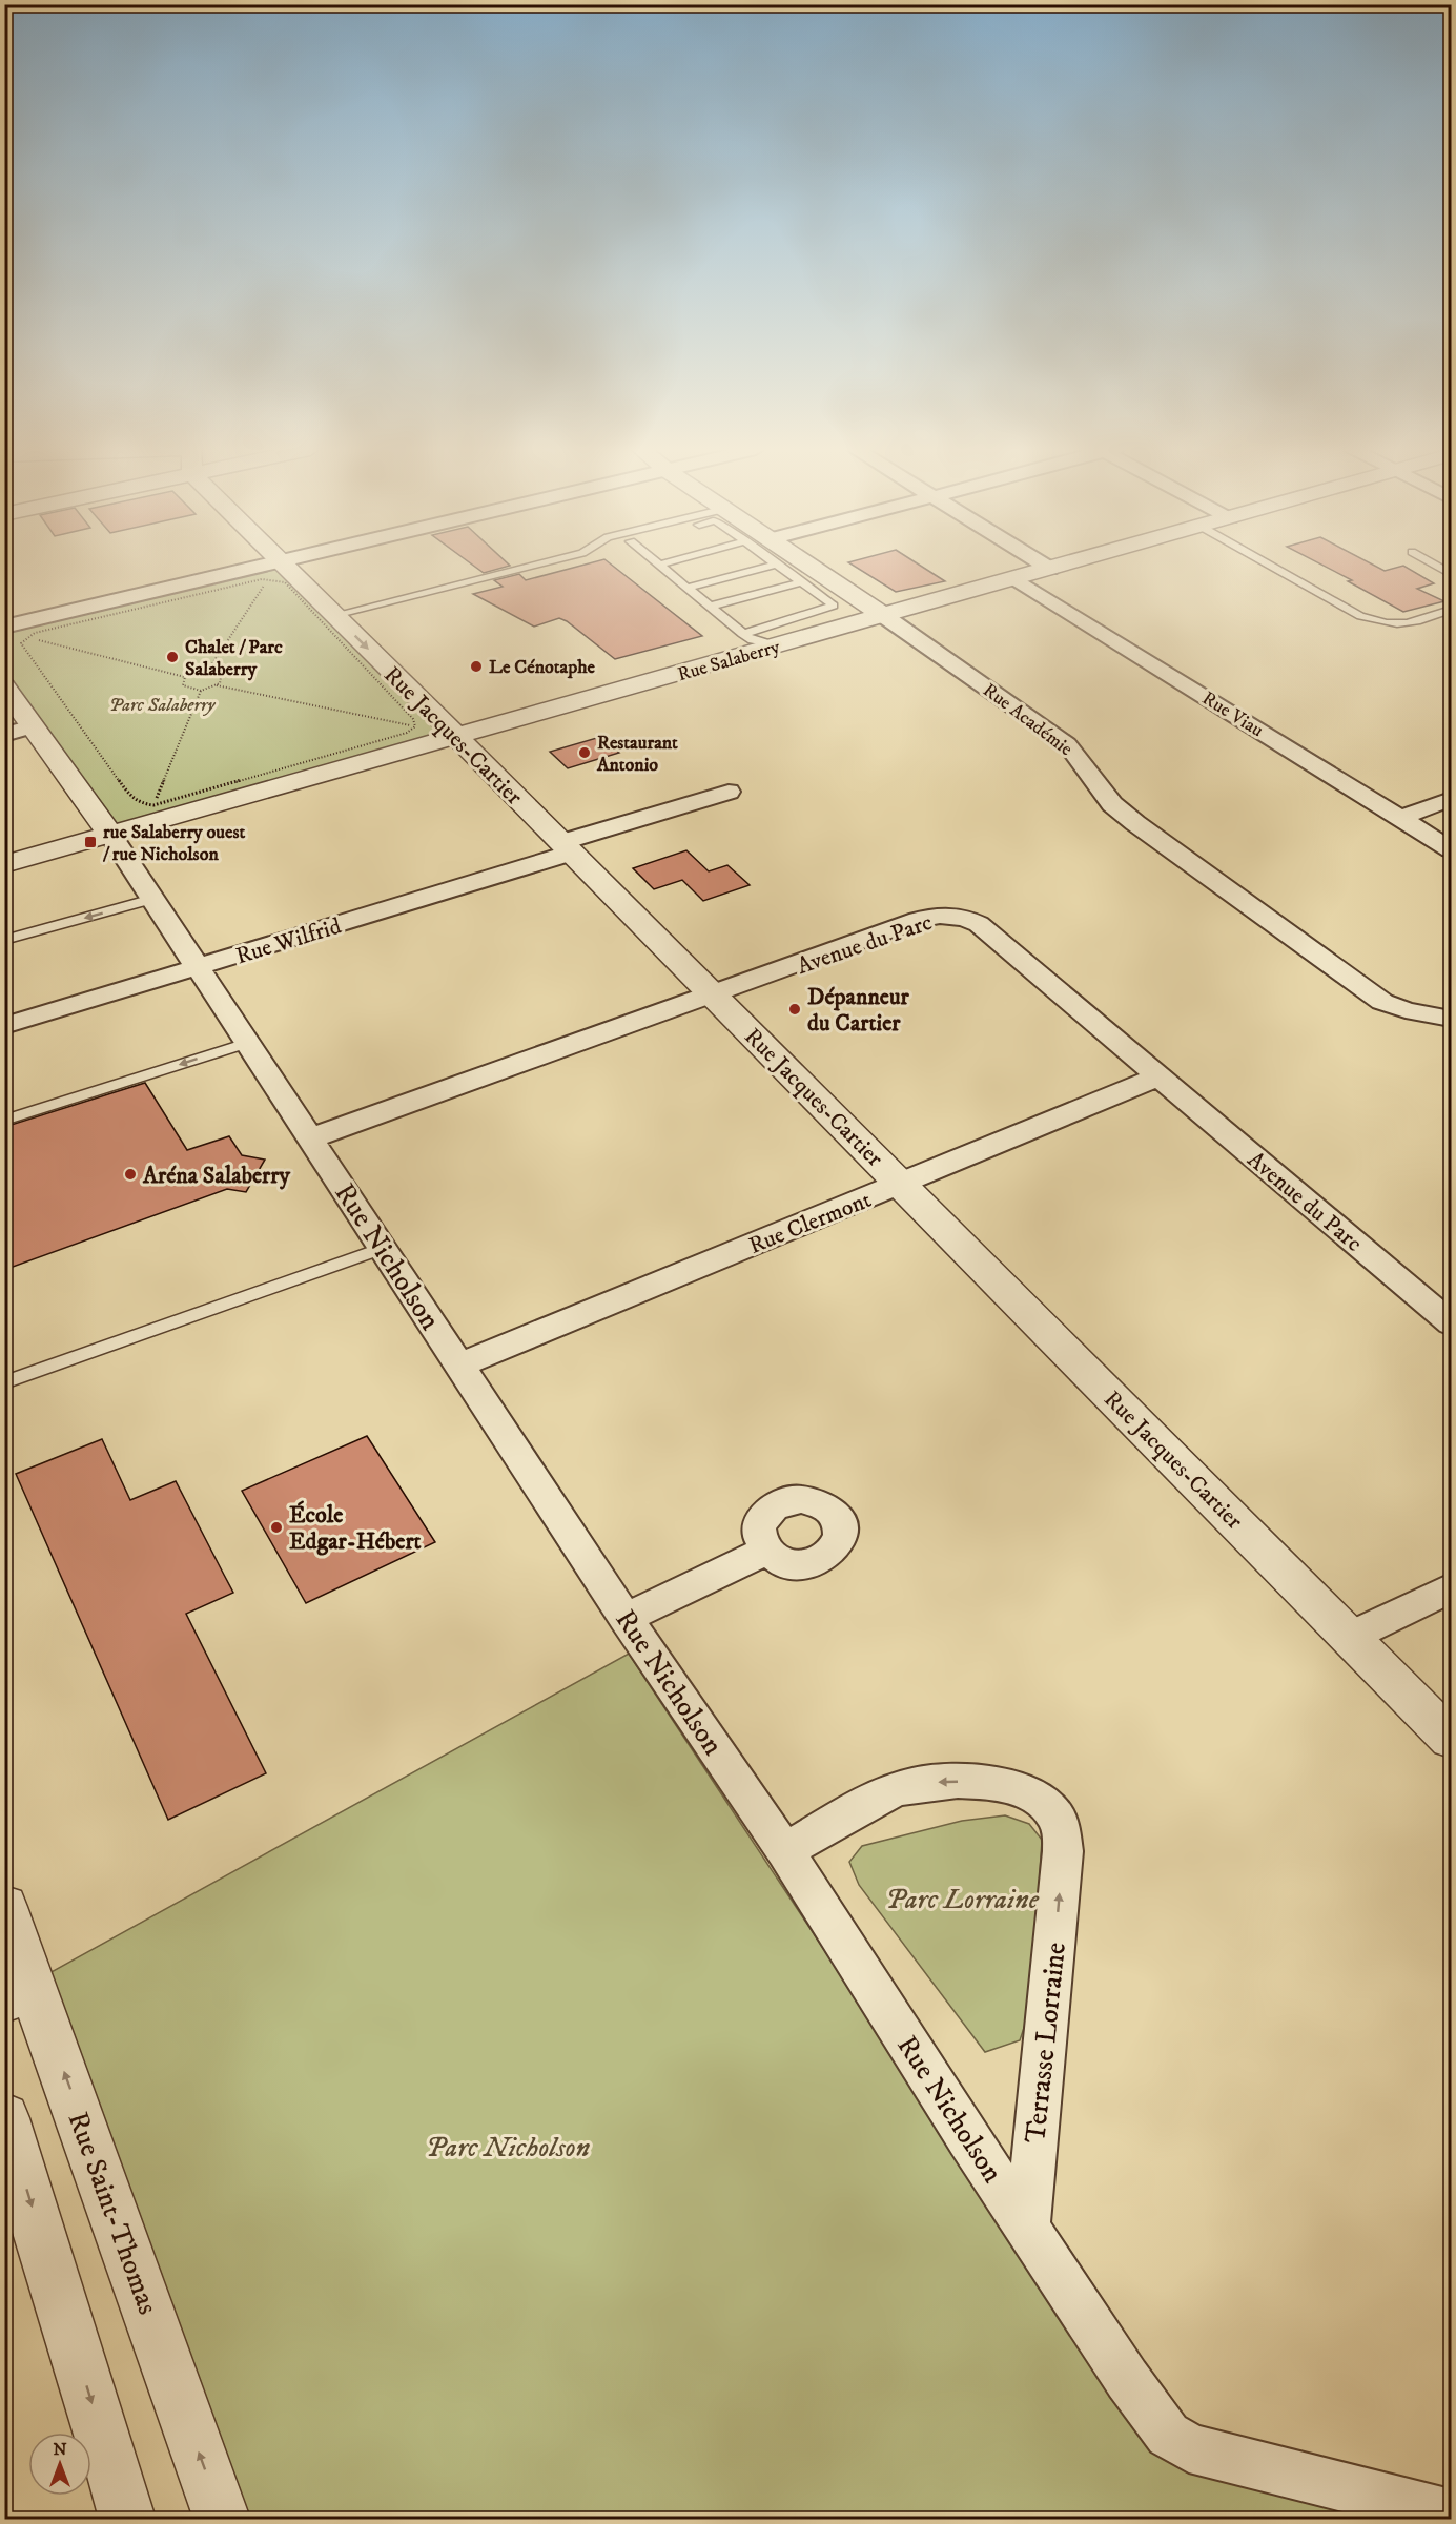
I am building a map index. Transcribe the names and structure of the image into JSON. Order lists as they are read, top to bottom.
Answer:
{
  "streets": {
    "street": [
      "Rue Salaberry",
      "Rue Viau",
      "Rue Académie",
      "Rue Jacques-Cartier",
      "Rue Wilfrid",
      "Avenue du Parc",
      "Rue Clermont",
      "Rue Nicholson",
      "Terrasse Lorraine",
      "Rue Saint-Thomas"
    ]
  },
  "crossings": [
    ["Rue Salaberry", "Rue Viau"],
    ["Rue Salaberry", "Rue Académie"],
    ["Rue Salaberry", "Rue Jacques-Cartier"],
    ["Rue Salaberry", "Rue Nicholson"],
    ["Rue Jacques-Cartier", "Rue Wilfrid"],
    ["Rue Jacques-Cartier", "Avenue du Parc"],
    ["Rue Jacques-Cartier", "Rue Clermont"],
    ["Rue Wilfrid", "Rue Nicholson"],
    ["Avenue du Parc", "Rue Clermont"],
    ["Avenue du Parc", "Rue Nicholson"],
    ["Rue Clermont", "Rue Nicholson"],
    ["Rue Nicholson", "Terrasse Lorraine"]
  ],
  "parks": ["Parc Salaberry", "Parc Lorraine", "Parc Nicholson"],
  "places": {
    "other": [
      "Chalet / Parc Salaberry",
      "Le Cénotaphe",
      "Restaurant Antonio",
      "Dépanneur du Cartier",
      "Aréna Salaberry",
      "École Edgar-Hébert"
    ],
    "transit": ["rue Salaberry ouest / rue Nicholson"]
  },
  "north": "top"
}
